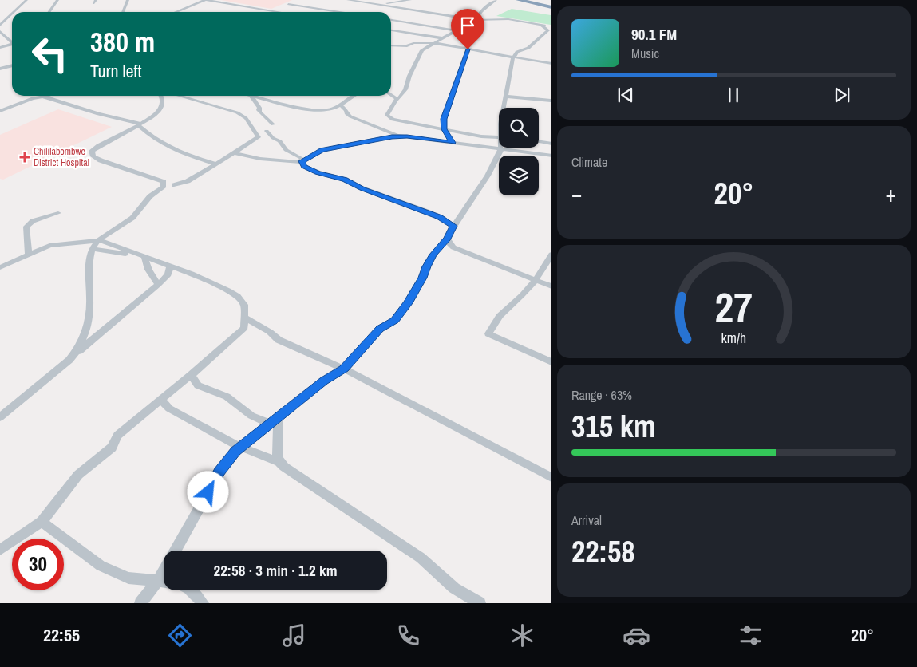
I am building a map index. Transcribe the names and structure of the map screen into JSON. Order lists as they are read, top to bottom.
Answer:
{
  "places": {
    "health": ["Chililabombwe District Hospital"]
  },
  "page": {
    "turn": ["380 m", "Turn left"],
    "song": ["90.1 FM", "Music"],
    "tile": [
      "Climate",
      ["Range · 63%", "315 km"],
      ["Arrival", "22:58"]
    ],
    "heat": ["−", "20°", "+"],
    "limit": "30",
    "trip": "22:58 · 3 min · 1.2 km",
    "tabs": ["22:55", "20°"],
    "gauge": ["27", "km/h"]
  }
}
